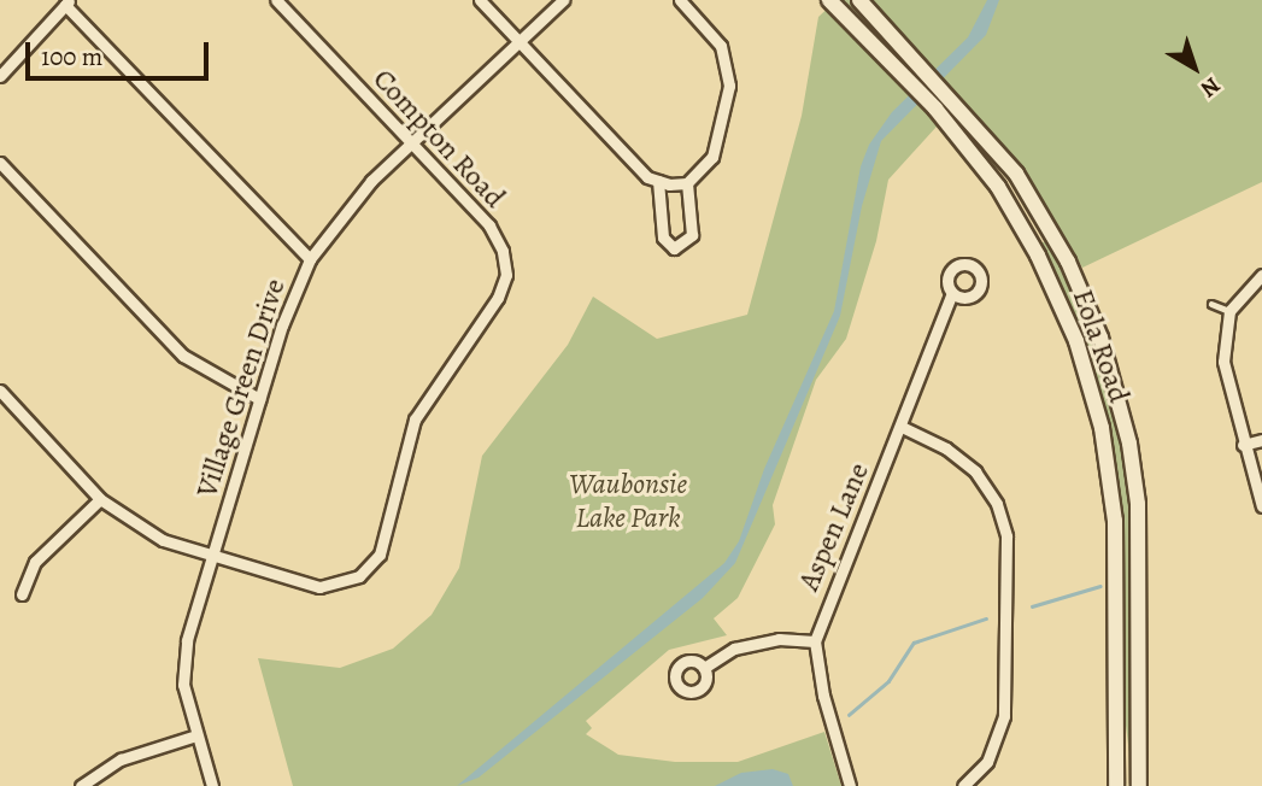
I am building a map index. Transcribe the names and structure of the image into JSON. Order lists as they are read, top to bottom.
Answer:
{
  "streets": {
    "main road": ["Eola Road"],
    "street": ["Compton Road", "Village Green Drive", "Aspen Lane"]
  },
  "crossings": [
    ["Compton Road", "Village Green Drive"]
  ],
  "parks": ["Waubonsie Lake Park"],
  "scale_bar": "100 m",
  "north": "bottom right"
}
